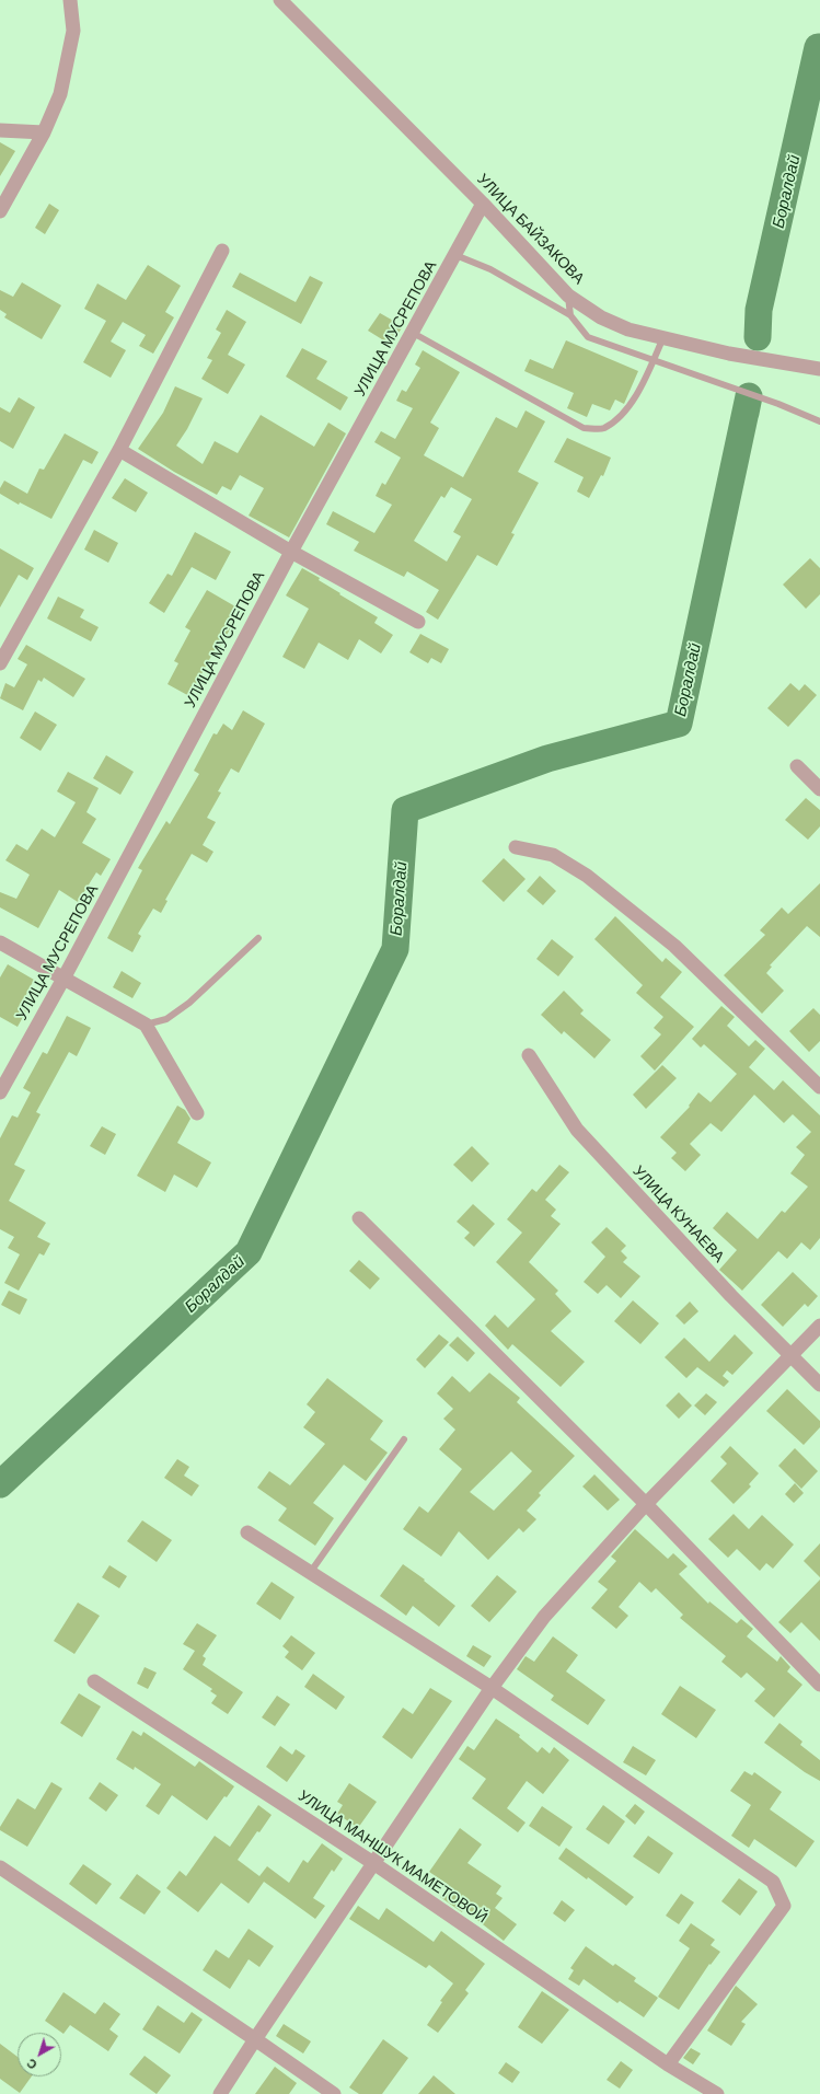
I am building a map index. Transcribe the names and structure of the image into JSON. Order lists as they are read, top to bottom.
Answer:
{
  "streets": {
    "street": [
      "УЛИЦА БАЙЗАКОВА",
      "УЛИЦА МУСРЕПОВА",
      "УЛИЦА КУНАЕВА",
      "УЛИЦА МАНШУК МАМЕТОВОЙ"
    ]
  },
  "crossings": [
    ["УЛИЦА БАЙЗАКОВА", "УЛИЦА МУСРЕПОВА"]
  ],
  "water": ["Боралдай"],
  "north": "bottom left"
}
